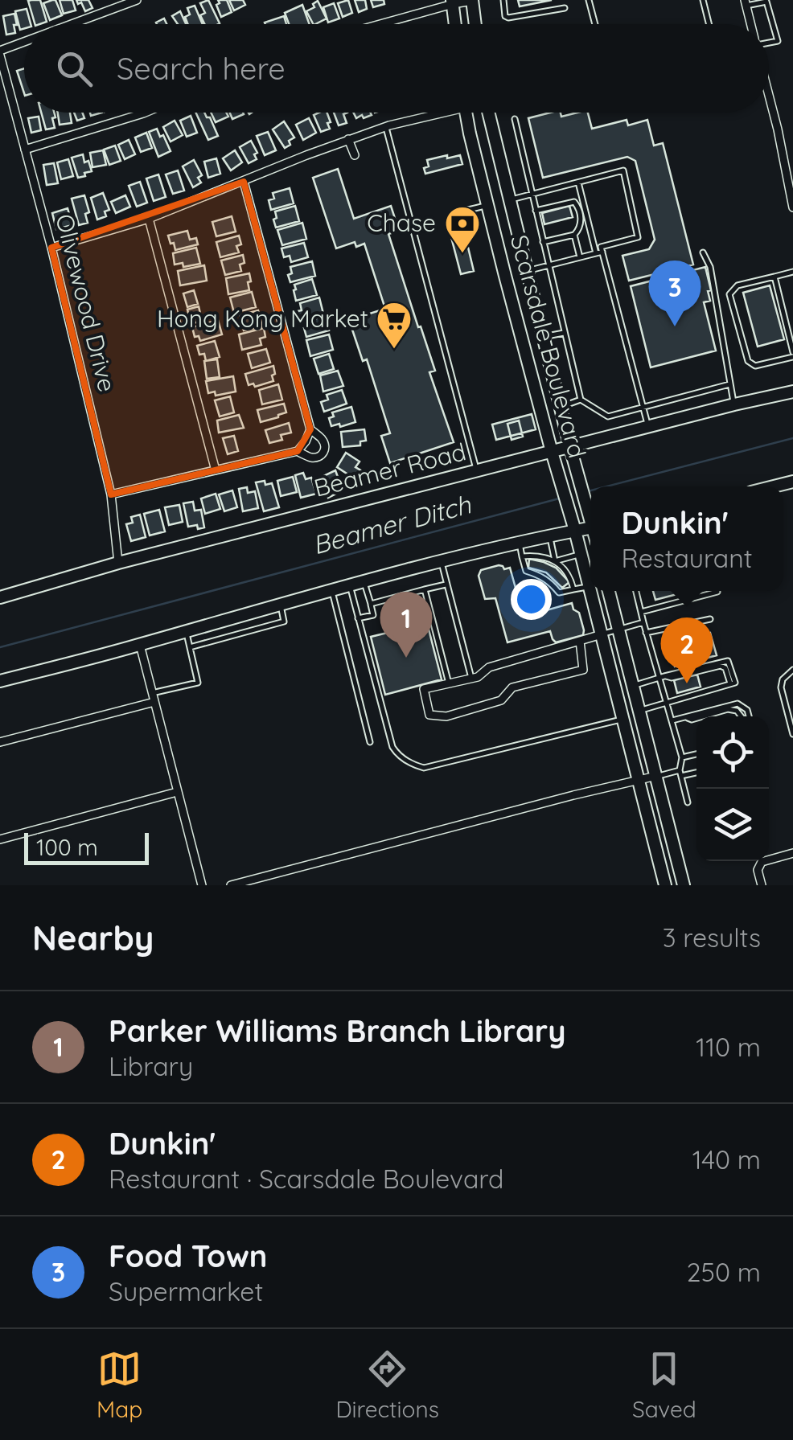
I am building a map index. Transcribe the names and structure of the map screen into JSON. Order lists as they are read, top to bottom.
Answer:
{
  "streets": {
    "main road": ["Scarsdale Boulevard", "Beamer Road"],
    "street": ["Olivewood Drive"]
  },
  "crossings": [
    ["Olivewood Drive", "Beamer Road"],
    ["Scarsdale Boulevard", "Beamer Road"]
  ],
  "water": ["Beamer Ditch"],
  "places": {
    "bank": ["Chase"],
    "supermarket": ["Hong Kong Market"]
  },
  "scale_bar": "100 m",
  "page": {
    "search": "Search here",
    "pins": ["3", "1", "2"],
    "popup": ["Dunkin'", "Restaurant"],
    "scale": "100 m",
    "heading": ["Nearby", "3 results"],
    "list": [
      {
        "mark": "1",
        "name": "Parker Williams Branch Library",
        "note": "Library",
        "value": "110 m"
      },
      {
        "mark": "2",
        "name": "Dunkin'",
        "note": "Restaurant · Scarsdale Boulevard",
        "value": "140 m"
      },
      {
        "mark": "3",
        "name": "Food Town",
        "note": "Supermarket",
        "value": "250 m"
      }
    ],
    "nav": ["Map", "Directions", "Saved"]
  }
}
